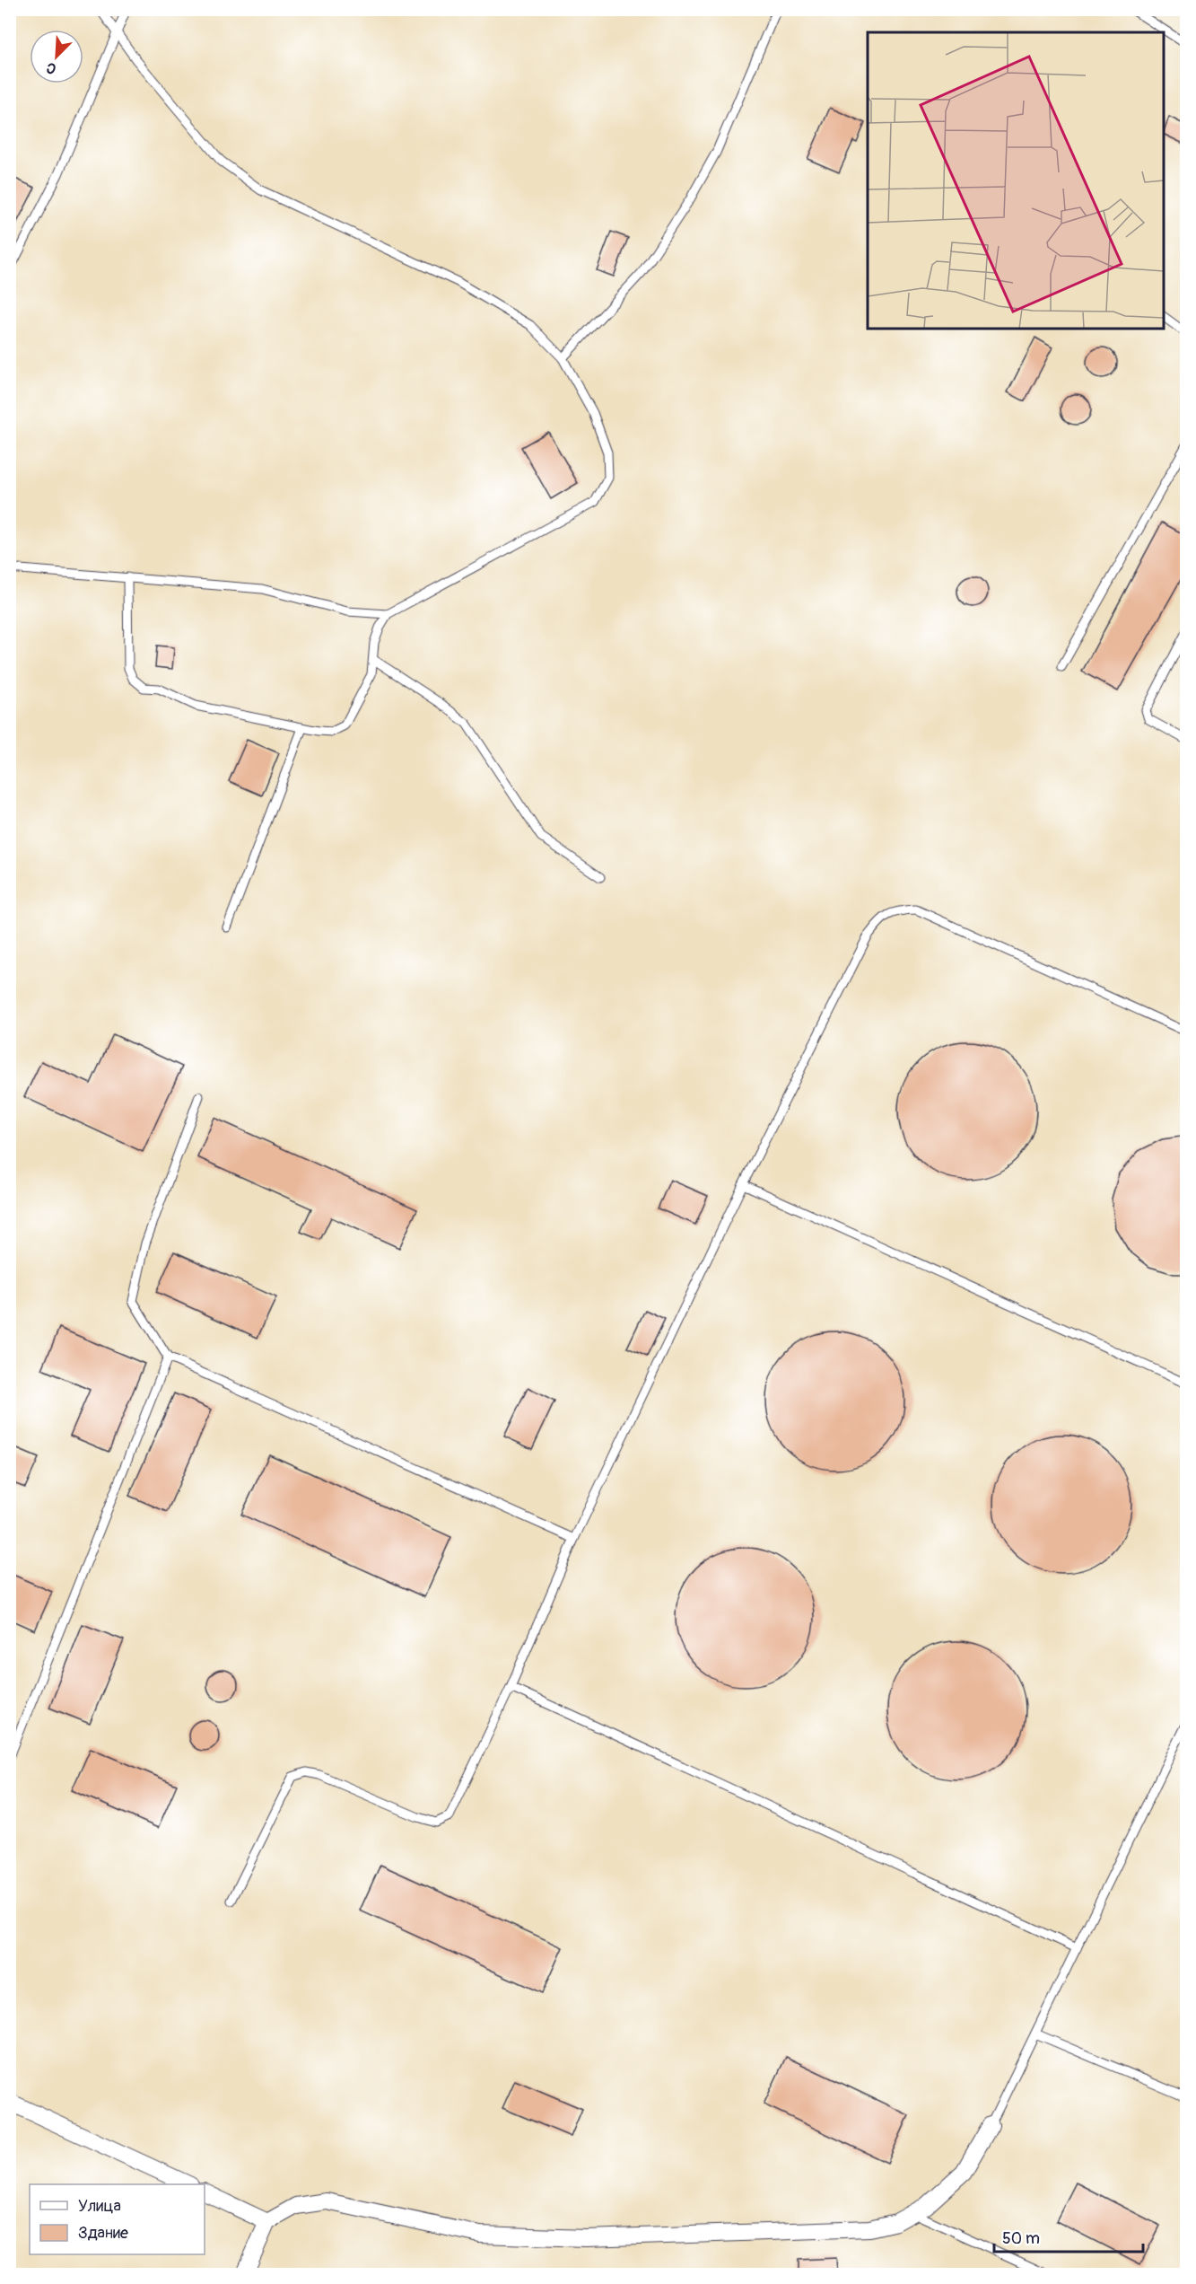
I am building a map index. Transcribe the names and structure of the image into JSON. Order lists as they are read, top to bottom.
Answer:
{
  "legend": ["Улица", "Здание"],
  "scale_bar": "50 m",
  "north": "bottom left"
}
